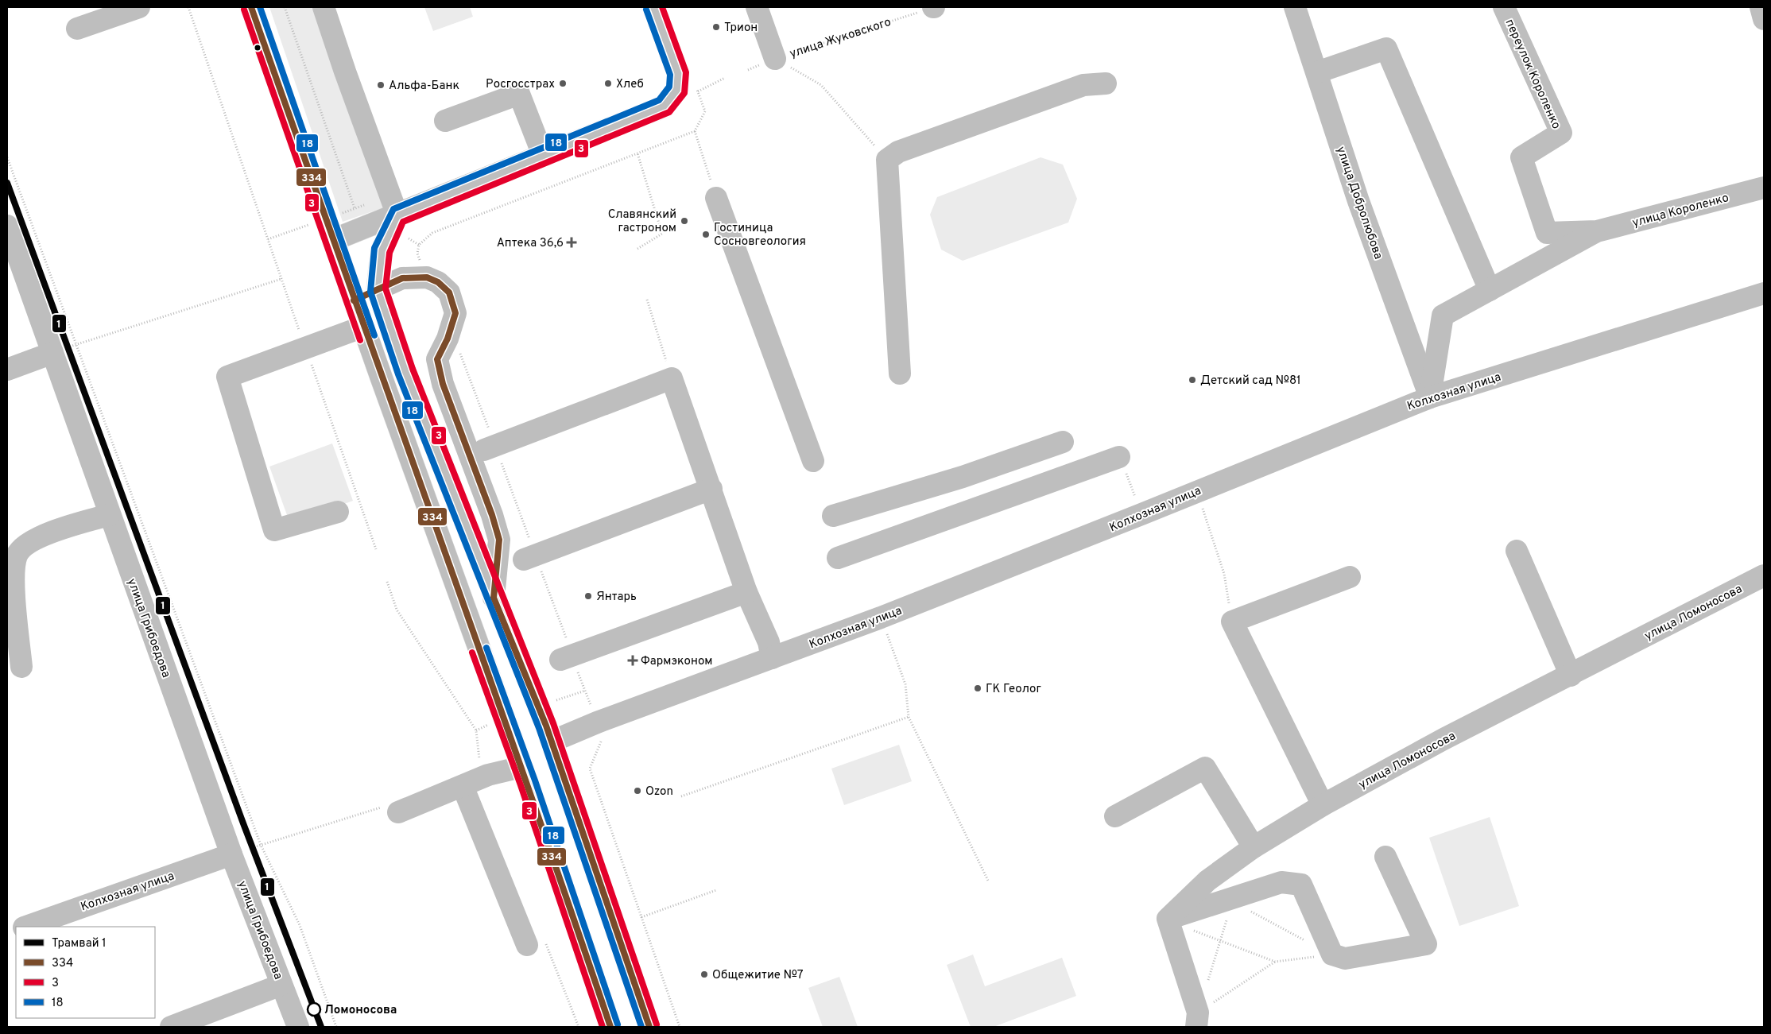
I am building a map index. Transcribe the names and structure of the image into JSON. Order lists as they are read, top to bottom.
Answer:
{
  "streets": {
    "street": [
      "переулок Короленко",
      "улица Добролюбова",
      "улица Короленко",
      "Колхозная улица",
      "улица Ломоносова",
      "улица Грибоедова"
    ],
    "path": ["улица Жуковского"]
  },
  "crossings": [
    ["переулок Короленко", "улица Короленко"],
    ["улица Добролюбова", "Колхозная улица"],
    ["Колхозная улица", "улица Грибоедова"]
  ],
  "places": {
    "other": [
      "Трион",
      "Росгосстрах",
      "Хлеб",
      "Альфа-Банк",
      "Славянский гастроном",
      "Гостиница Сосновгеология",
      "Детский сад №81",
      "Янтарь",
      "ГК Геолог",
      "Ozon",
      "Общежитие №7",
      "Ломоносова"
    ],
    "health": ["Аптека 36,6", "Фармэконом"]
  },
  "lines": [
    "transit line 334",
    "transit line 3",
    "transit line 18",
    "tram line 1"
  ],
  "legend": [
    "Трамвай 1",
    "334",
    "3",
    "18"
  ]
}
